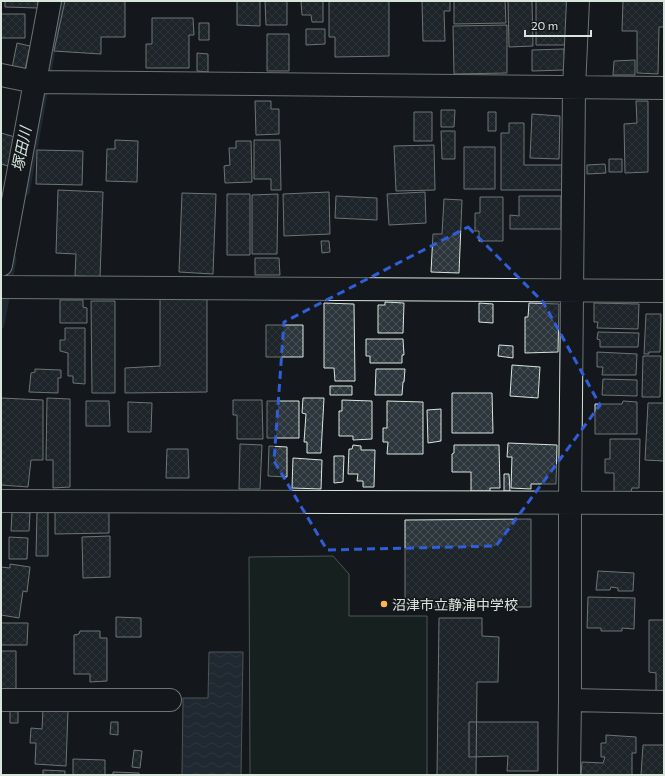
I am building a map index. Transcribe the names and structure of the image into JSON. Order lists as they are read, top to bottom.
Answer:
{
  "water": ["塚田川"],
  "places": ["沼津市立静浦中学校"],
  "scale_bar": "20 m"
}
